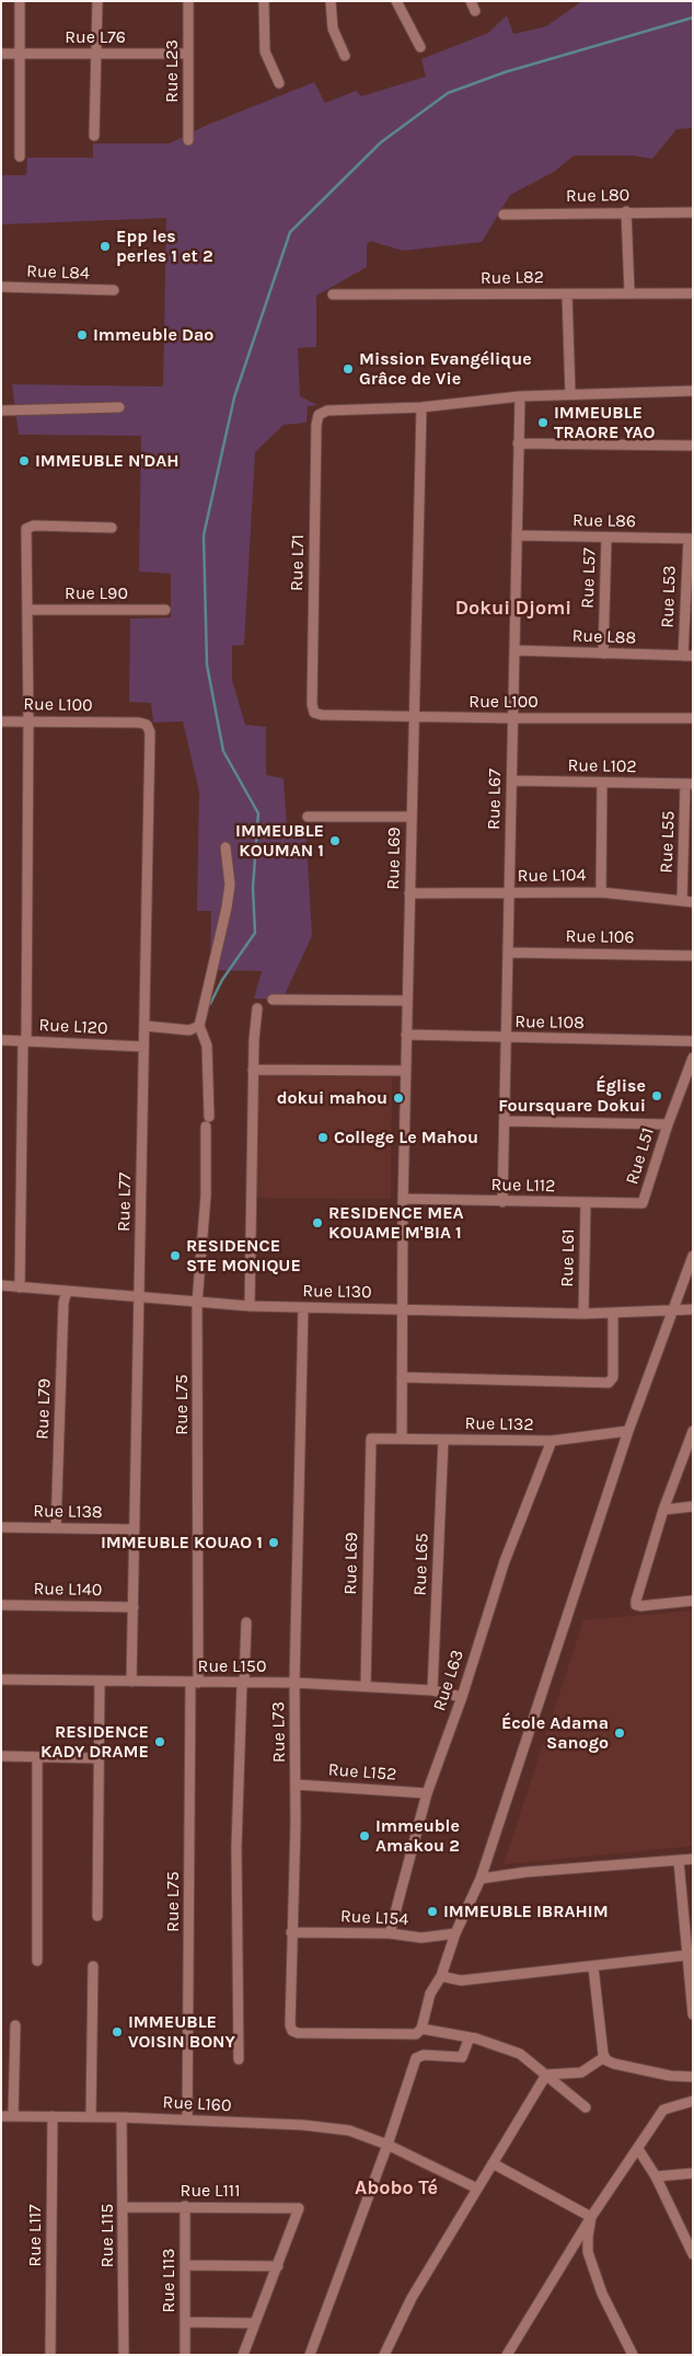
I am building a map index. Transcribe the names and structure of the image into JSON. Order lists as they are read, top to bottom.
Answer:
{
  "streets": {
    "street": [
      "Rue L76",
      "Rue L23",
      "Rue L80",
      "Rue L84",
      "Rue L82",
      "Rue L86",
      "Rue L71",
      "Rue L57",
      "Rue L90",
      "Rue L53",
      "Rue L88",
      "Rue L100",
      "Rue L102",
      "Rue L67",
      "Rue L55",
      "Rue L69",
      "Rue L104",
      "Rue L106",
      "Rue L108",
      "Rue L120",
      "Rue L51",
      "Rue L112",
      "Rue L77",
      "Rue L61",
      "Rue L130",
      "Rue L75",
      "Rue L79",
      "Rue L132",
      "Rue L138",
      "Rue L65",
      "Rue L140",
      "Rue L150",
      "Rue L63",
      "Rue L73",
      "Rue L152",
      "Rue L154",
      "Rue L160",
      "Rue L111",
      "Rue L117",
      "Rue L115",
      "Rue L113"
    ]
  },
  "crossings": [
    ["Rue L76", "Rue L23"],
    ["Rue L86", "Rue L57"],
    ["Rue L86", "Rue L53"],
    ["Rue L86", "Rue L67"],
    ["Rue L71", "Rue L100"],
    ["Rue L71", "Rue L69"],
    ["Rue L57", "Rue L88"],
    ["Rue L53", "Rue L88"],
    ["Rue L88", "Rue L67"],
    ["Rue L100", "Rue L67"],
    ["Rue L100", "Rue L69"],
    ["Rue L100", "Rue L77"],
    ["Rue L102", "Rue L67"],
    ["Rue L102", "Rue L55"],
    ["Rue L67", "Rue L104"],
    ["Rue L67", "Rue L106"],
    ["Rue L67", "Rue L108"],
    ["Rue L67", "Rue L112"],
    ["Rue L55", "Rue L104"],
    ["Rue L69", "Rue L104"],
    ["Rue L69", "Rue L108"],
    ["Rue L69", "Rue L112"],
    ["Rue L69", "Rue L130"],
    ["Rue L69", "Rue L132"],
    ["Rue L69", "Rue L150"],
    ["Rue L120", "Rue L77"],
    ["Rue L51", "Rue L112"],
    ["Rue L112", "Rue L61"],
    ["Rue L77", "Rue L130"],
    ["Rue L77", "Rue L138"],
    ["Rue L77", "Rue L140"],
    ["Rue L77", "Rue L150"],
    ["Rue L61", "Rue L130"],
    ["Rue L130", "Rue L75"],
    ["Rue L130", "Rue L79"],
    ["Rue L130", "Rue L73"],
    ["Rue L75", "Rue L150"],
    ["Rue L75", "Rue L160"],
    ["Rue L79", "Rue L138"],
    ["Rue L132", "Rue L65"],
    ["Rue L132", "Rue L63"],
    ["Rue L65", "Rue L150"],
    ["Rue L150", "Rue L63"],
    ["Rue L150", "Rue L73"],
    ["Rue L63", "Rue L152"],
    ["Rue L63", "Rue L154"],
    ["Rue L73", "Rue L152"],
    ["Rue L73", "Rue L154"],
    ["Rue L160", "Rue L117"],
    ["Rue L160", "Rue L115"],
    ["Rue L111", "Rue L115"],
    ["Rue L111", "Rue L113"]
  ],
  "districts": ["Dokui Djomi", "Abobo Té"],
  "places": [
    "Epp les perles 1 et 2",
    "Immeuble Dao",
    "Mission Evangélique Grâce de Vie",
    "IMMEUBLE TRAORE YAO",
    "IMMEUBLE N'DAH",
    "IMMEUBLE KOUMAN 1",
    "Église Foursquare Dokui",
    "dokui mahou",
    "College Le Mahou",
    "RESIDENCE MEA KOUAME M'BIA 1",
    "RESIDENCE STE MONIQUE",
    "IMMEUBLE KOUAO 1",
    "École Adama Sanogo",
    "RESIDENCE KADY DRAME",
    "Immeuble Amakou 2",
    "IMMEUBLE IBRAHIM",
    "IMMEUBLE VOISIN BONY"
  ]
}
